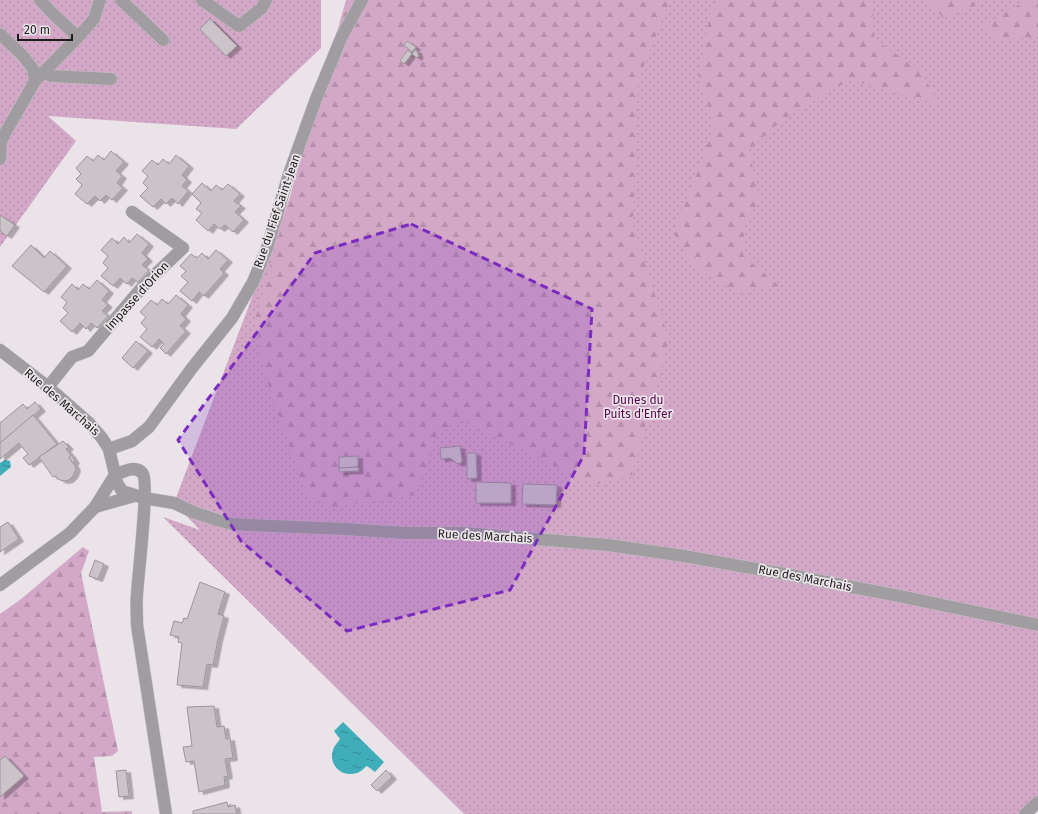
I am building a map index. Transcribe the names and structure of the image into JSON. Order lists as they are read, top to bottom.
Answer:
{
  "streets": {
    "street": ["Rue du Fief Saint-Jean", "Impasse d'Orion", "Rue des Marchais"]
  },
  "crossings": [
    ["Rue du Fief Saint-Jean", "Rue des Marchais"],
    ["Impasse d'Orion", "Rue des Marchais"]
  ],
  "parks": ["Dunes du Puits d'Enfer"],
  "scale_bar": "20 m"
}
